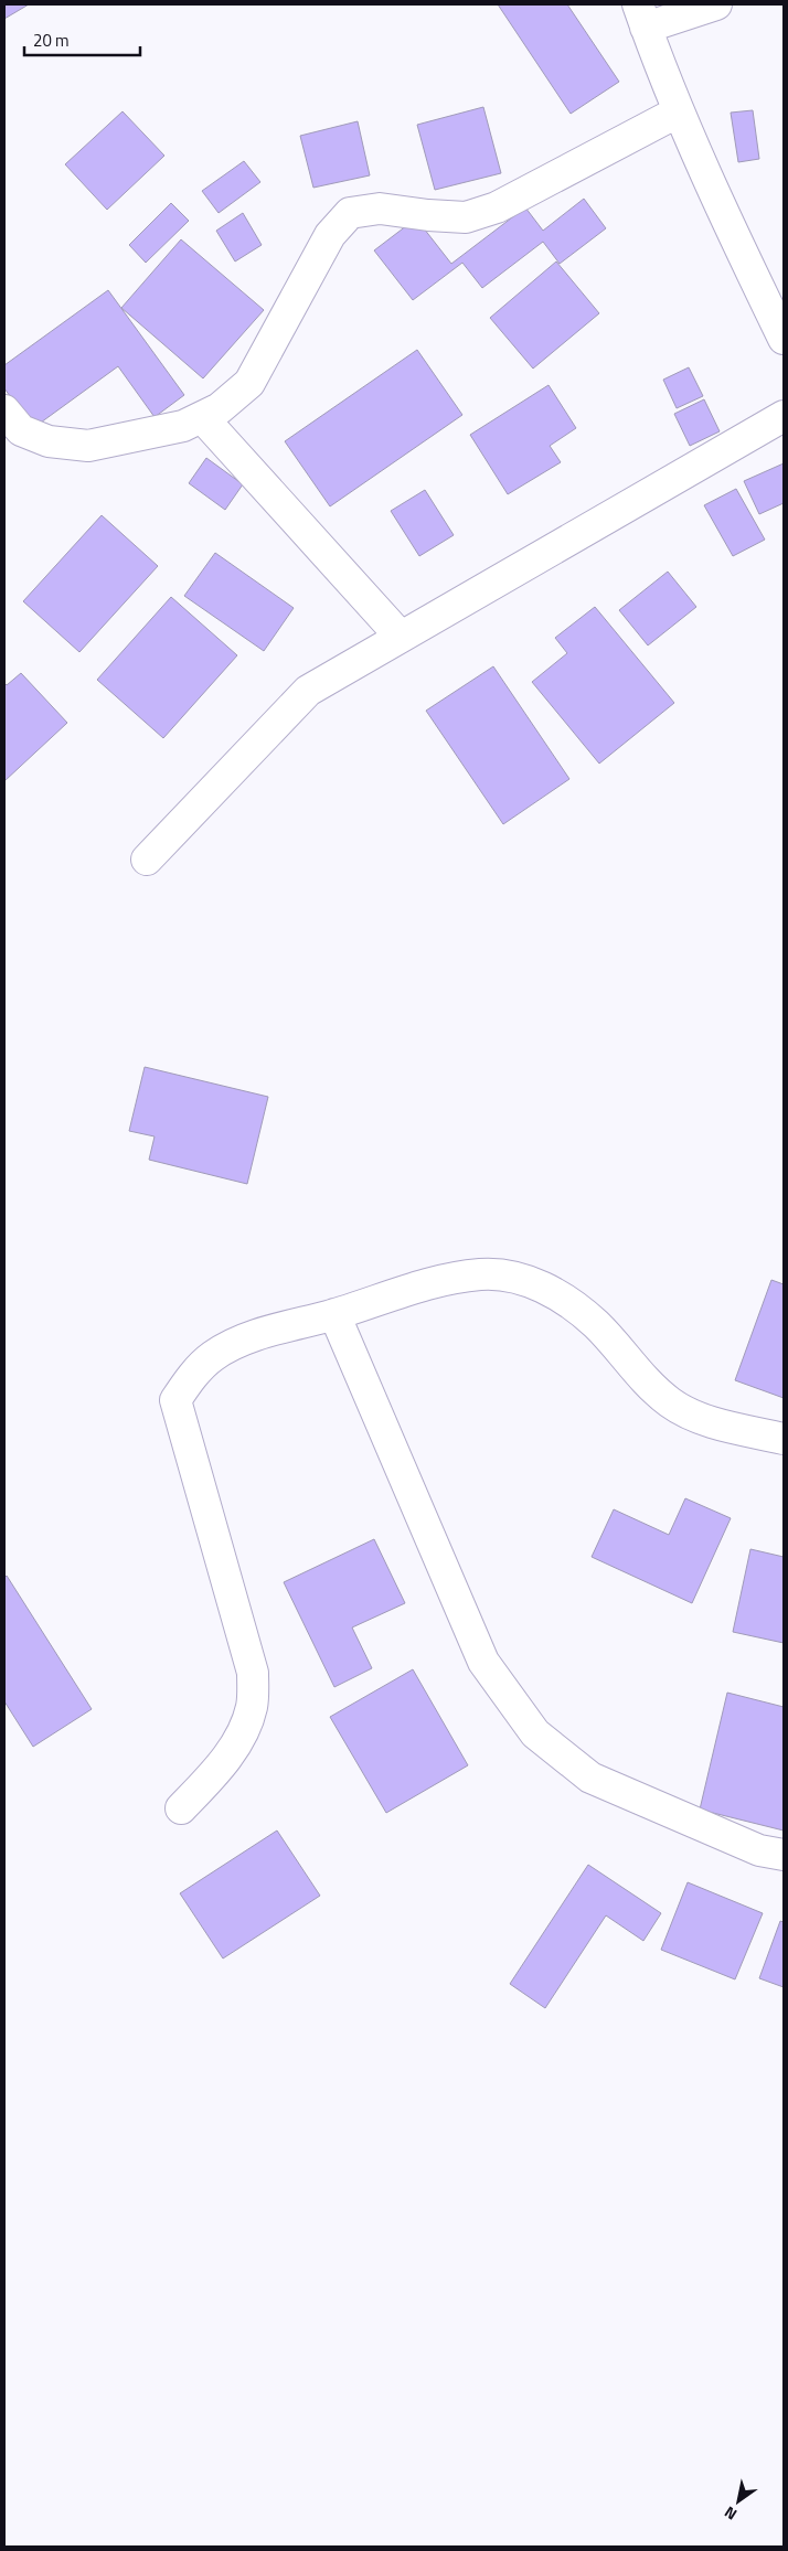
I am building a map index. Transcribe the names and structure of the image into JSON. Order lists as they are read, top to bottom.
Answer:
{
  "scale_bar": "20 m",
  "north": "bottom left"
}
